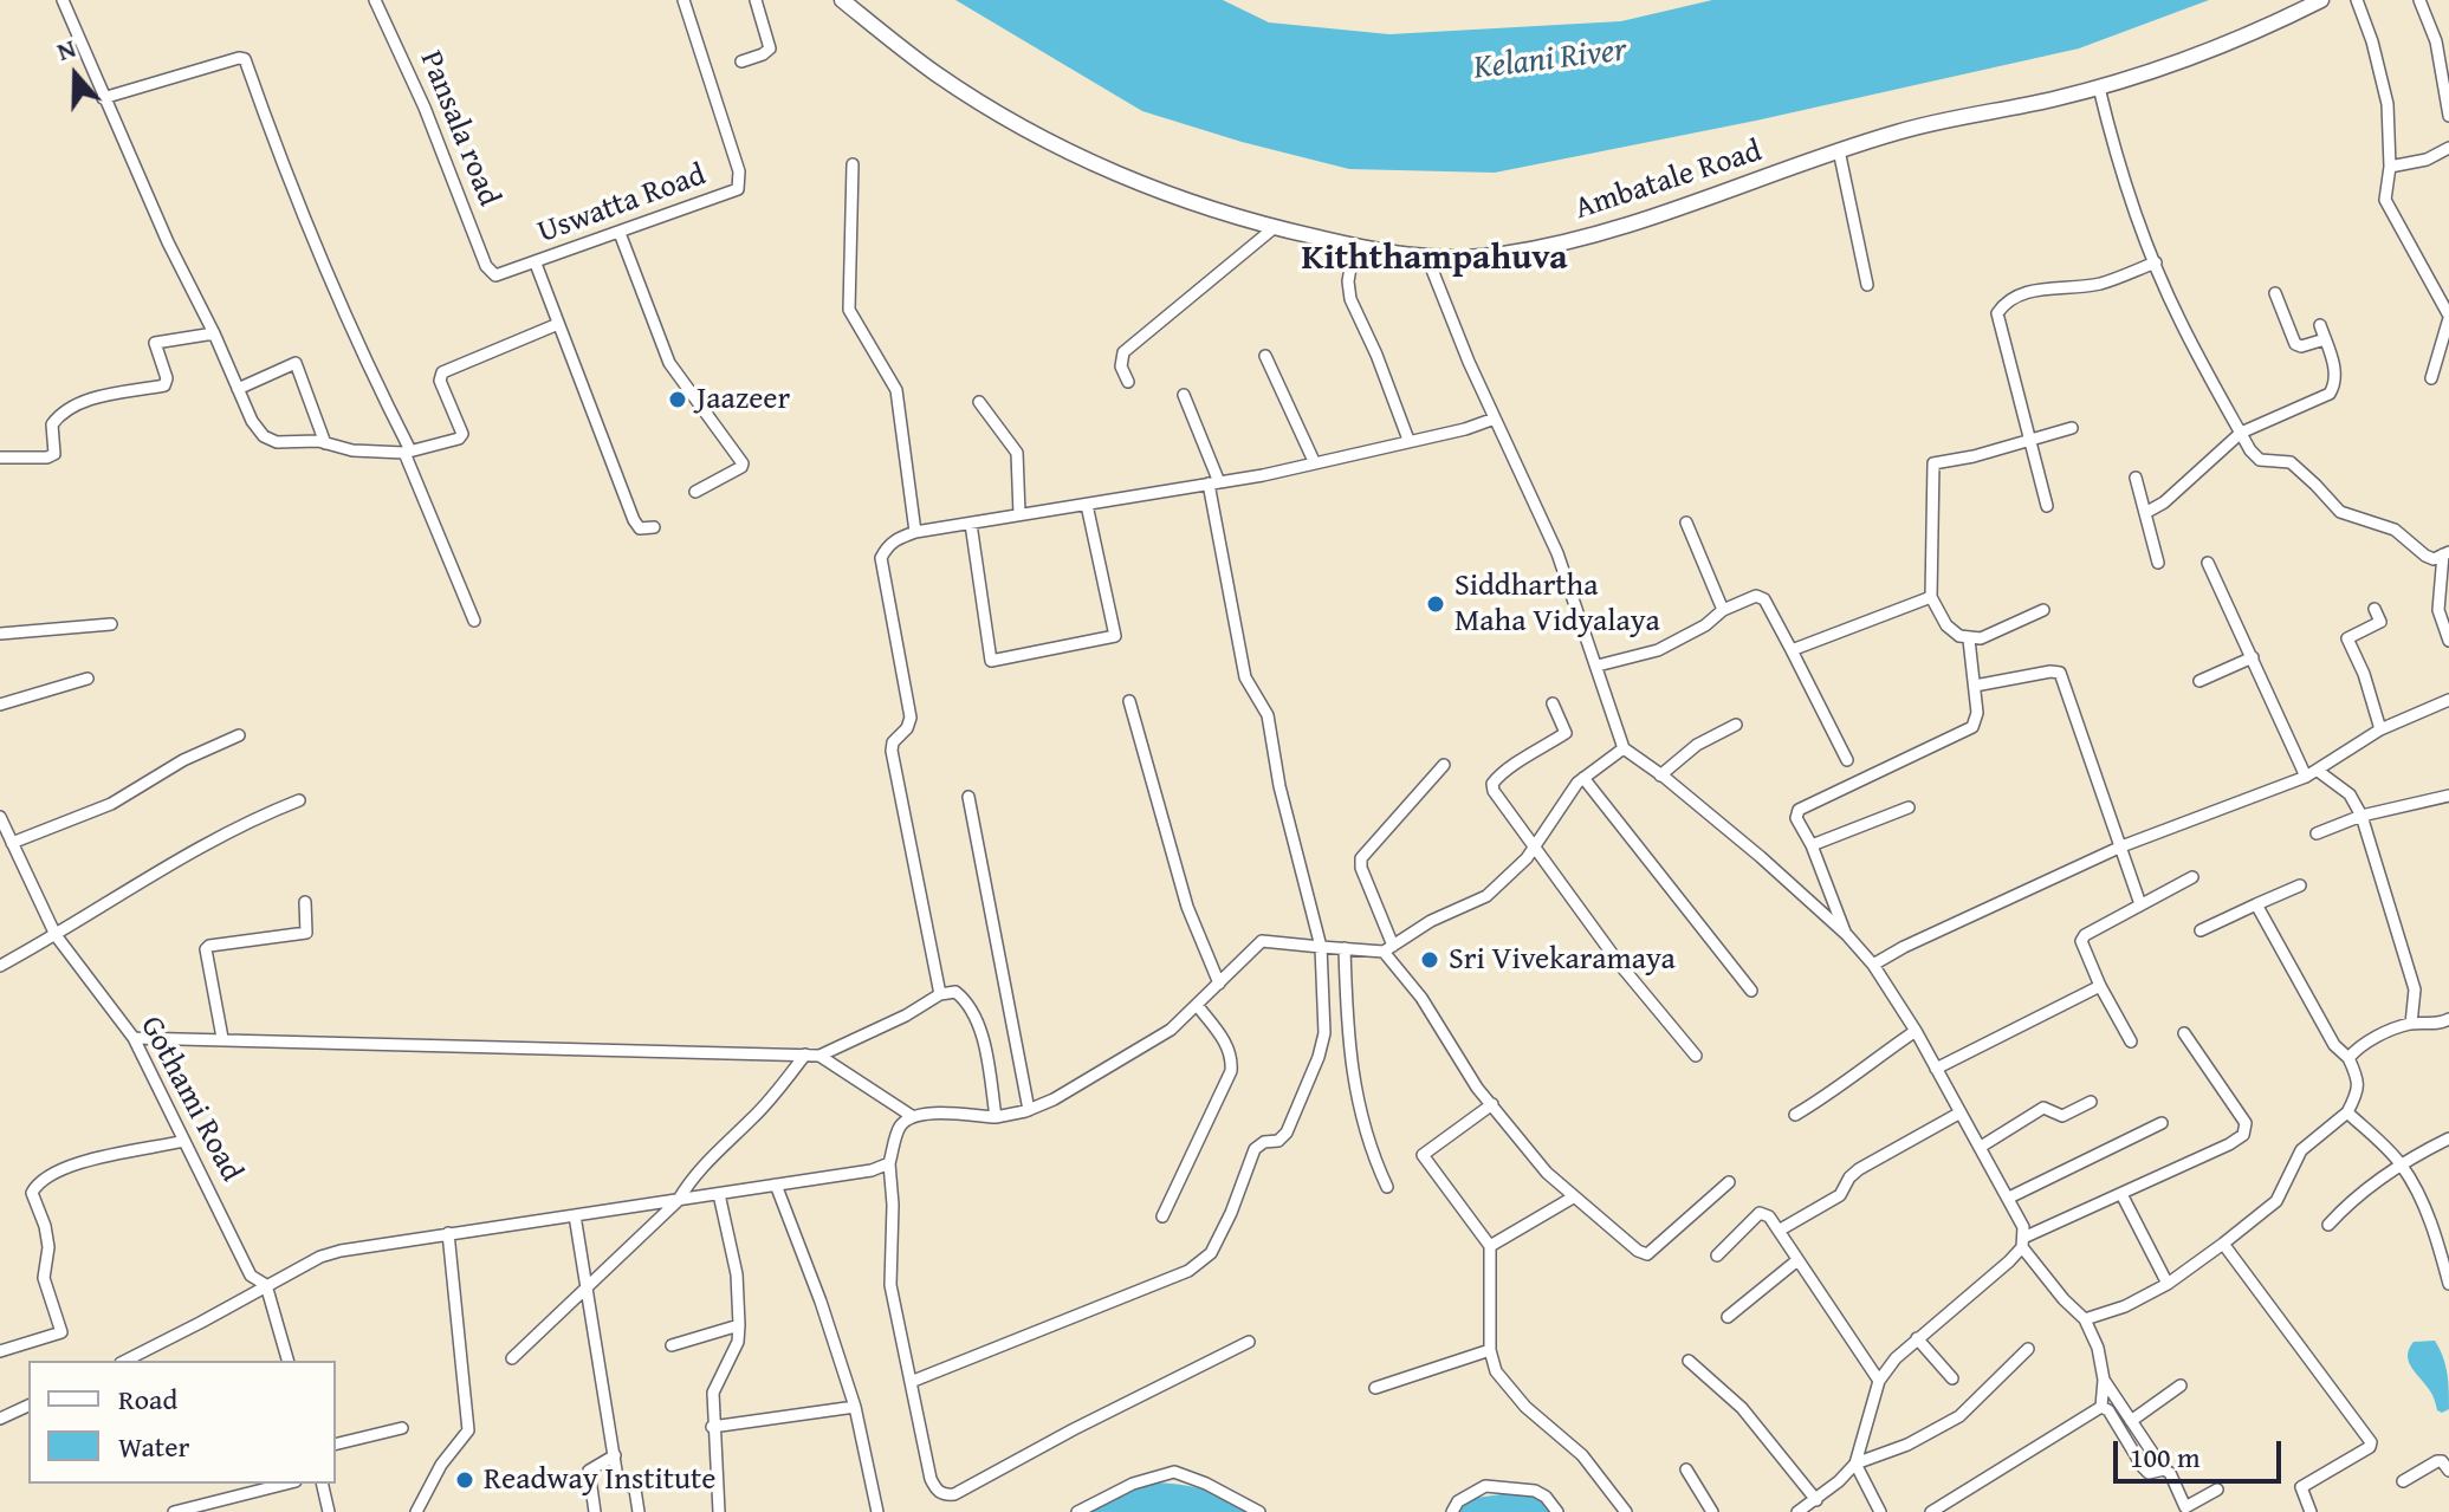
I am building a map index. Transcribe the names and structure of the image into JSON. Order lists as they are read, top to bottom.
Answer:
{
  "streets": {
    "main road": ["Ambatale Road"],
    "street": ["Pansala road", "Uswatta Road", "Gothami Road"]
  },
  "crossings": [
    ["Pansala road", "Uswatta Road"]
  ],
  "districts": ["Kiththampahuva"],
  "water": ["Kelani River"],
  "places": [
    "Jaazeer",
    "Siddhartha Maha Vidyalaya",
    "Sri Vivekaramaya",
    "Readway Institute"
  ],
  "legend": ["Road", "Water"],
  "scale_bar": "100 m",
  "north": "top"
}
